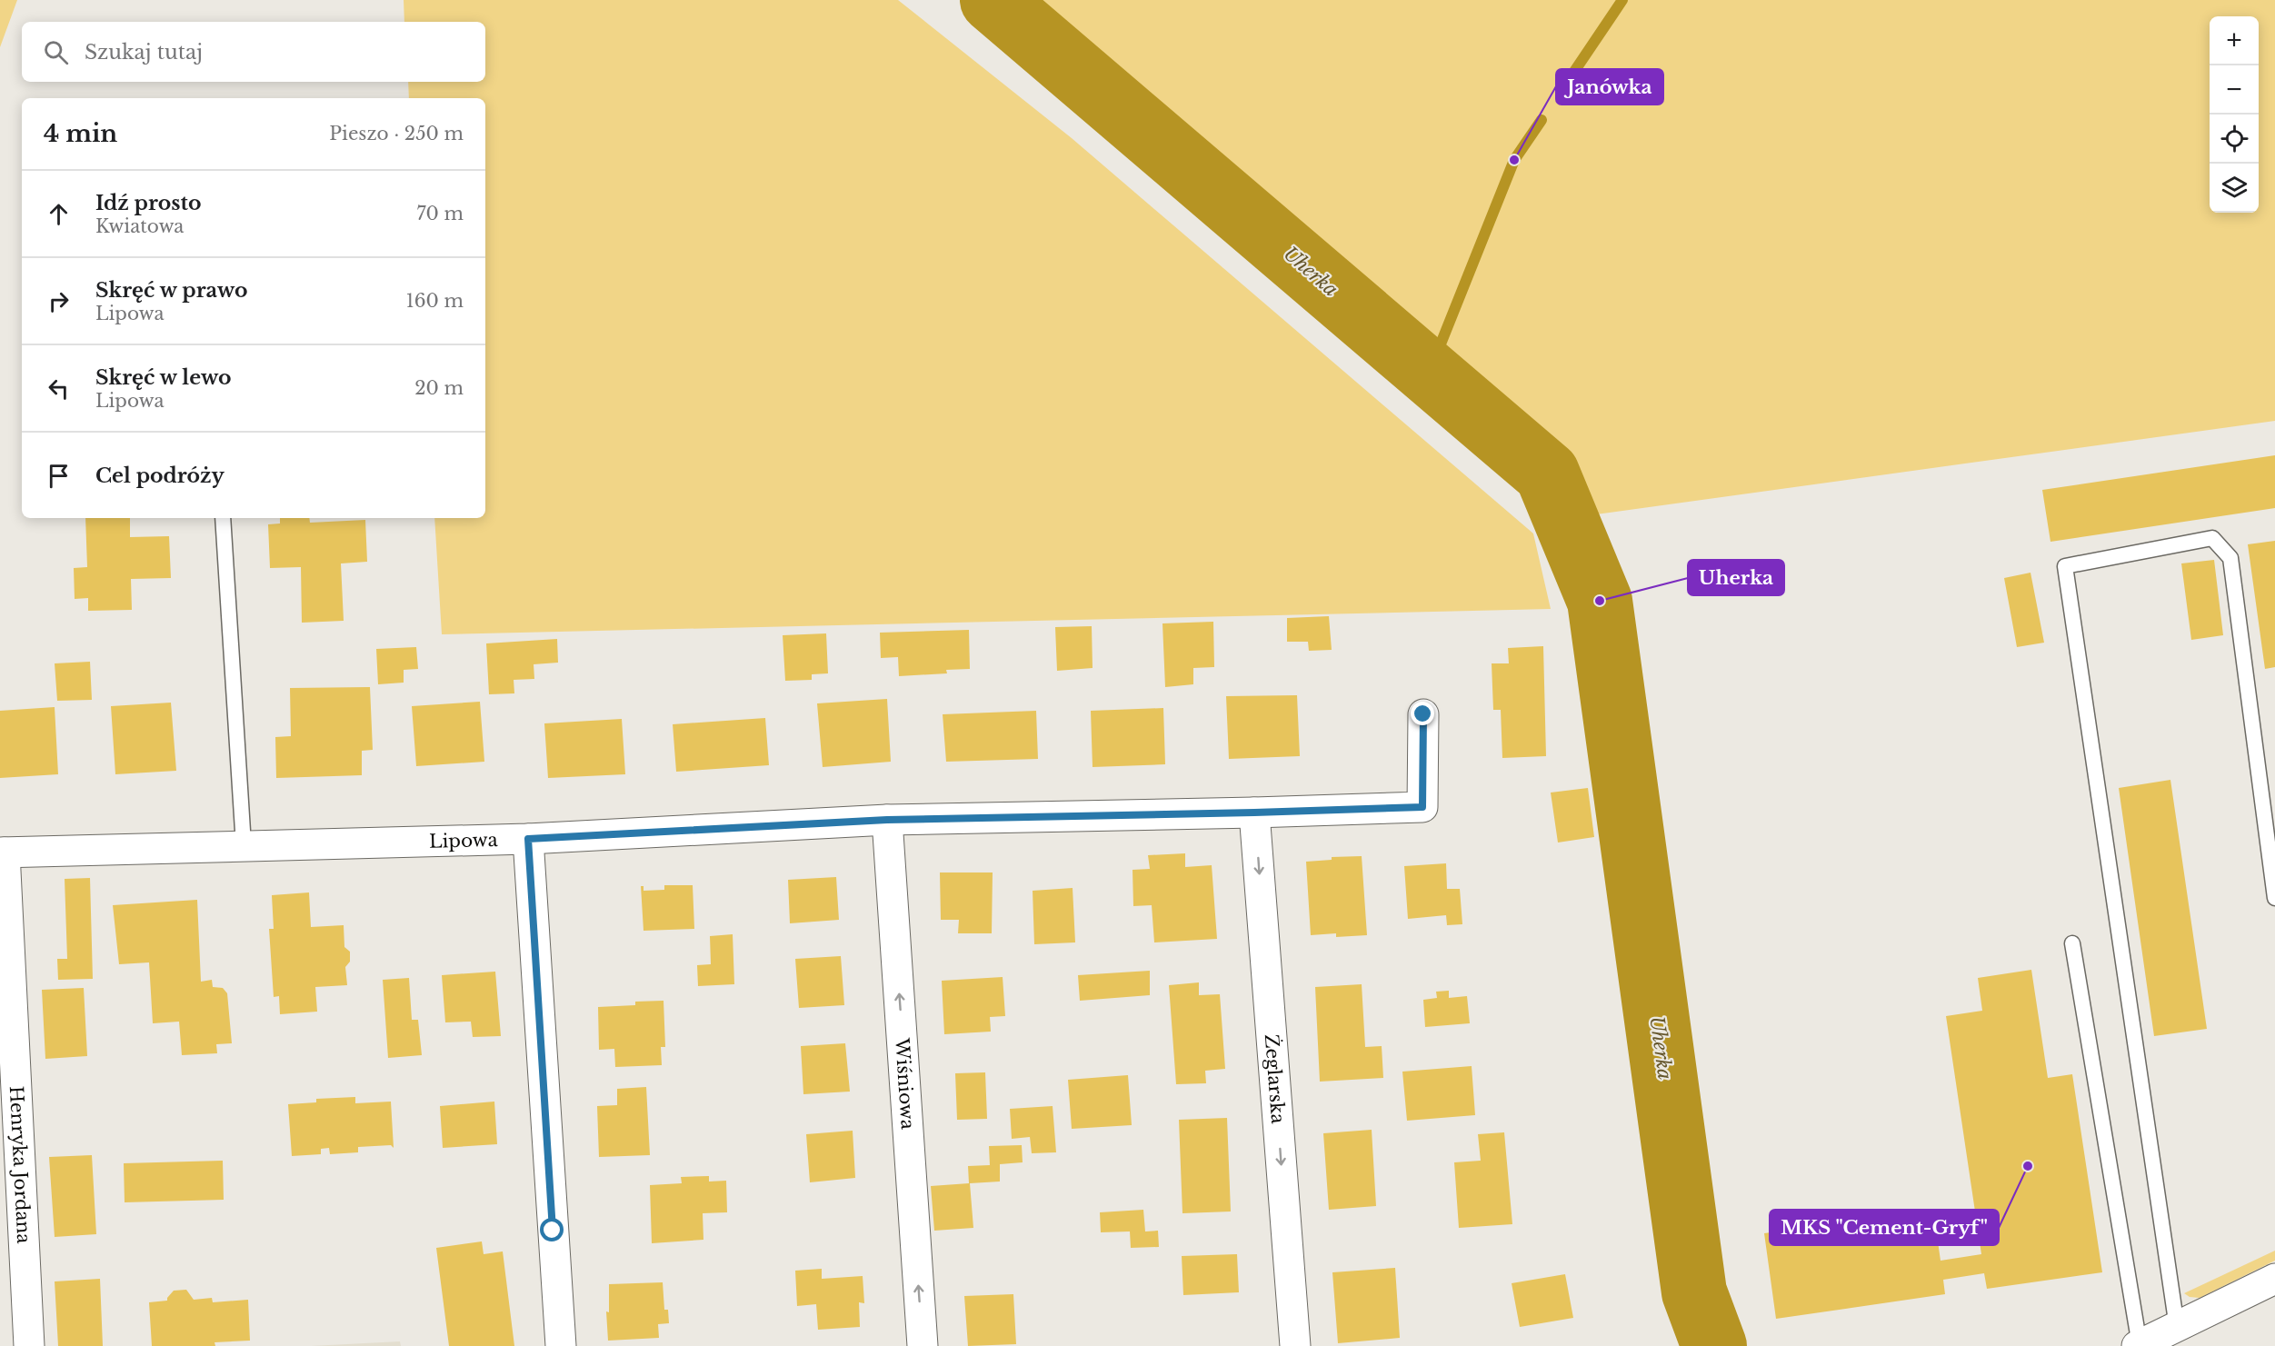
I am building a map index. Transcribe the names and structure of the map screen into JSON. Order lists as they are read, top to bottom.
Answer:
{
  "streets": {
    "street": [
      "Lipowa",
      "Żeglarska",
      "Wiśniowa",
      "Henryka Jordana"
    ]
  },
  "crossings": [
    ["Lipowa", "Żeglarska"],
    ["Lipowa", "Wiśniowa"],
    ["Lipowa", "Henryka Jordana"]
  ],
  "one_way": ["Żeglarska", "Wiśniowa"],
  "water": ["Uherka"],
  "places": ["Janówka", "Uherka", "MKS \"Cement-Gryf\""],
  "page": {
    "map_buttons": ["+", "−"],
    "search": "Szukaj tutaj",
    "heading": ["4 min", "Pieszo · 250 m"],
    "list": [
      ["Idź prosto", "Kwiatowa", "70 m"],
      ["Skręć w prawo", "Lipowa", "160 m"],
      ["Skręć w lewo", "Lipowa", "20 m"],
      "Cel podróży"
    ]
  }
}
